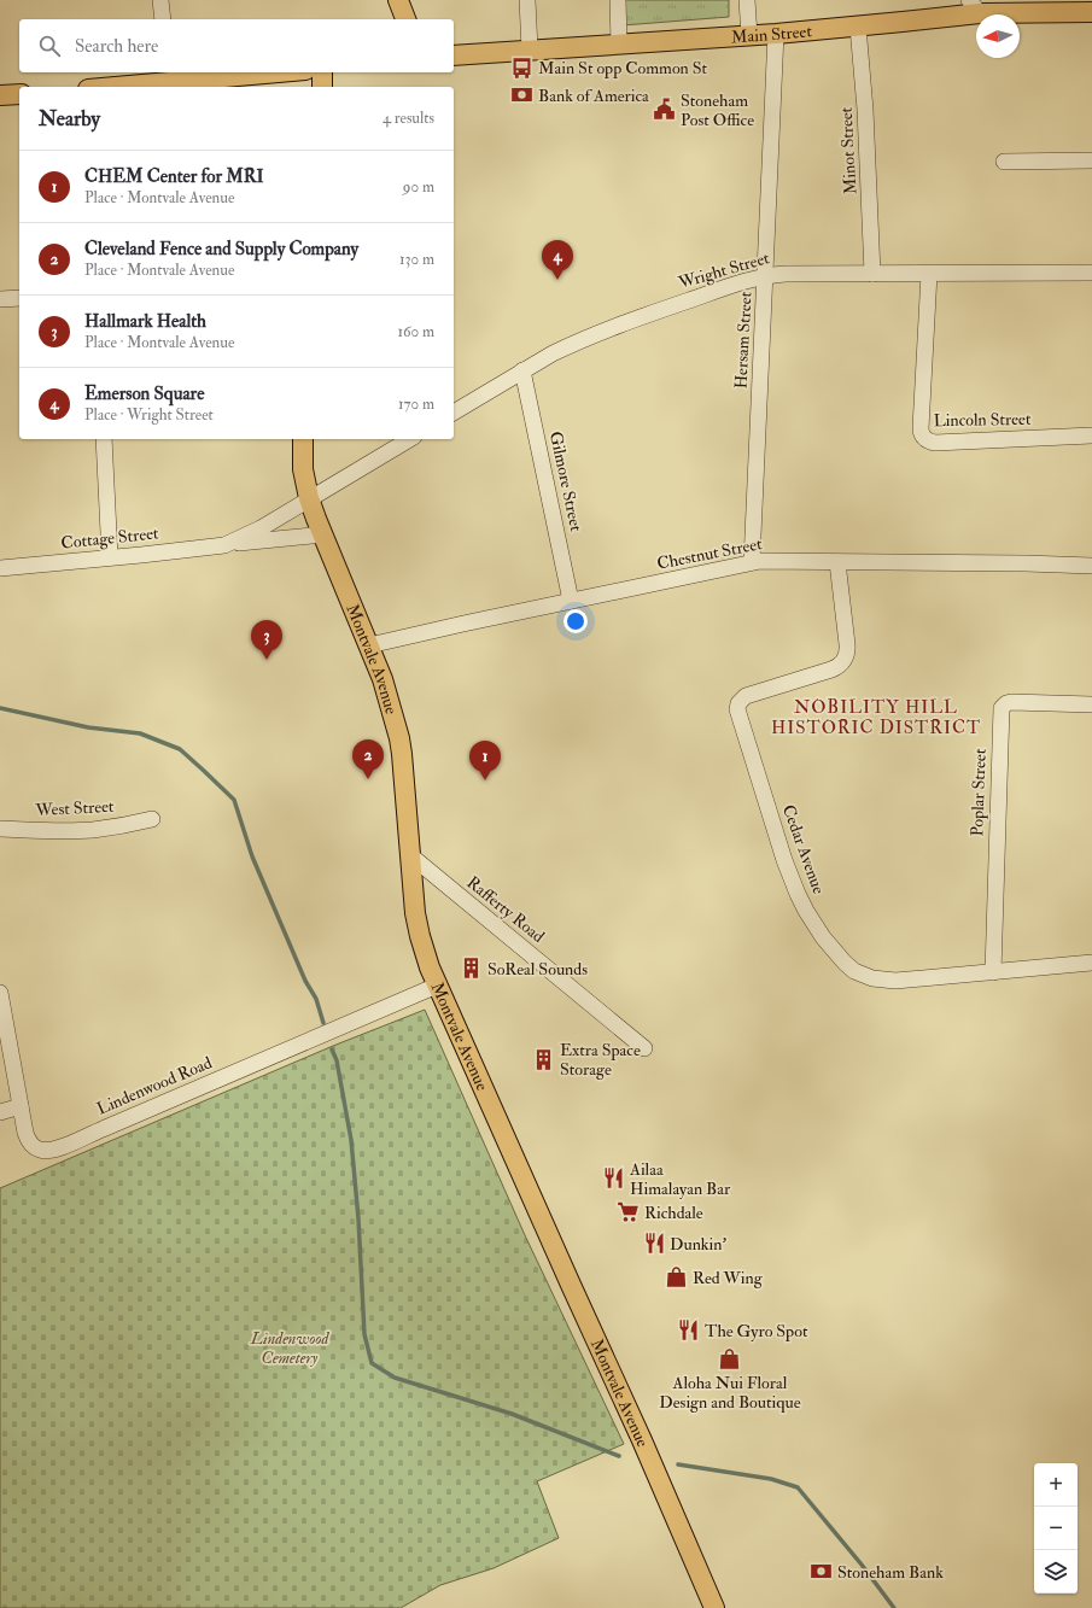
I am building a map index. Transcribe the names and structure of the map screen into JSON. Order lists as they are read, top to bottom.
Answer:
{
  "streets": {
    "main road": ["Main Street", "Montvale Avenue"],
    "street": [
      "Minot Street",
      "Wright Street",
      "Hersam Street",
      "Lincoln Street",
      "Gilmore Street",
      "Cottage Street",
      "Chestnut Street",
      "Poplar Street",
      "West Street",
      "Cedar Avenue",
      "Rafferty Road",
      "Lindenwood Road"
    ]
  },
  "crossings": [
    ["Main Street", "Minot Street"],
    ["Main Street", "Hersam Street"],
    ["Minot Street", "Wright Street"],
    ["Wright Street", "Hersam Street"],
    ["Wright Street", "Lincoln Street"],
    ["Wright Street", "Gilmore Street"],
    ["Hersam Street", "Chestnut Street"],
    ["Gilmore Street", "Chestnut Street"],
    ["Cottage Street", "Montvale Avenue"],
    ["Chestnut Street", "Montvale Avenue"],
    ["Chestnut Street", "Cedar Avenue"],
    ["Montvale Avenue", "Rafferty Road"],
    ["Montvale Avenue", "Lindenwood Road"],
    ["Poplar Street", "Cedar Avenue"]
  ],
  "districts": ["NOBILITY HILL HISTORIC DISTRICT"],
  "parks": ["Lindenwood Cemetery"],
  "places": {
    "bus stop": ["Main St opp Common St"],
    "bank": ["Bank of America", "Stoneham Bank"],
    "public building": ["Stoneham Post Office"],
    "building": ["SoReal Sounds", "Extra Space Storage"],
    "restaurant": ["Ailaa Himalayan Bar", "Dunkin'", "The Gyro Spot"],
    "supermarket": ["Richdale"],
    "shop": ["Red Wing", "Aloha Nui Floral Design and Boutique"]
  },
  "north": "left",
  "page": {
    "search": "Search here",
    "heading": ["Nearby", "4 results"],
    "list": [
      {
        "mark": "1",
        "name": "CHEM Center for MRI",
        "note": "Place · Montvale Avenue",
        "value": "90 m"
      },
      {
        "mark": "2",
        "name": "Cleveland Fence and Supply Company",
        "note": "Place · Montvale Avenue",
        "value": "130 m"
      },
      {
        "mark": "3",
        "name": "Hallmark Health",
        "note": "Place · Montvale Avenue",
        "value": "160 m"
      },
      {
        "mark": "4",
        "name": "Emerson Square",
        "note": "Place · Wright Street",
        "value": "170 m"
      }
    ],
    "pins": [
      "4",
      "3",
      "2",
      "1"
    ],
    "map_buttons": ["+", "−"]
  }
}
